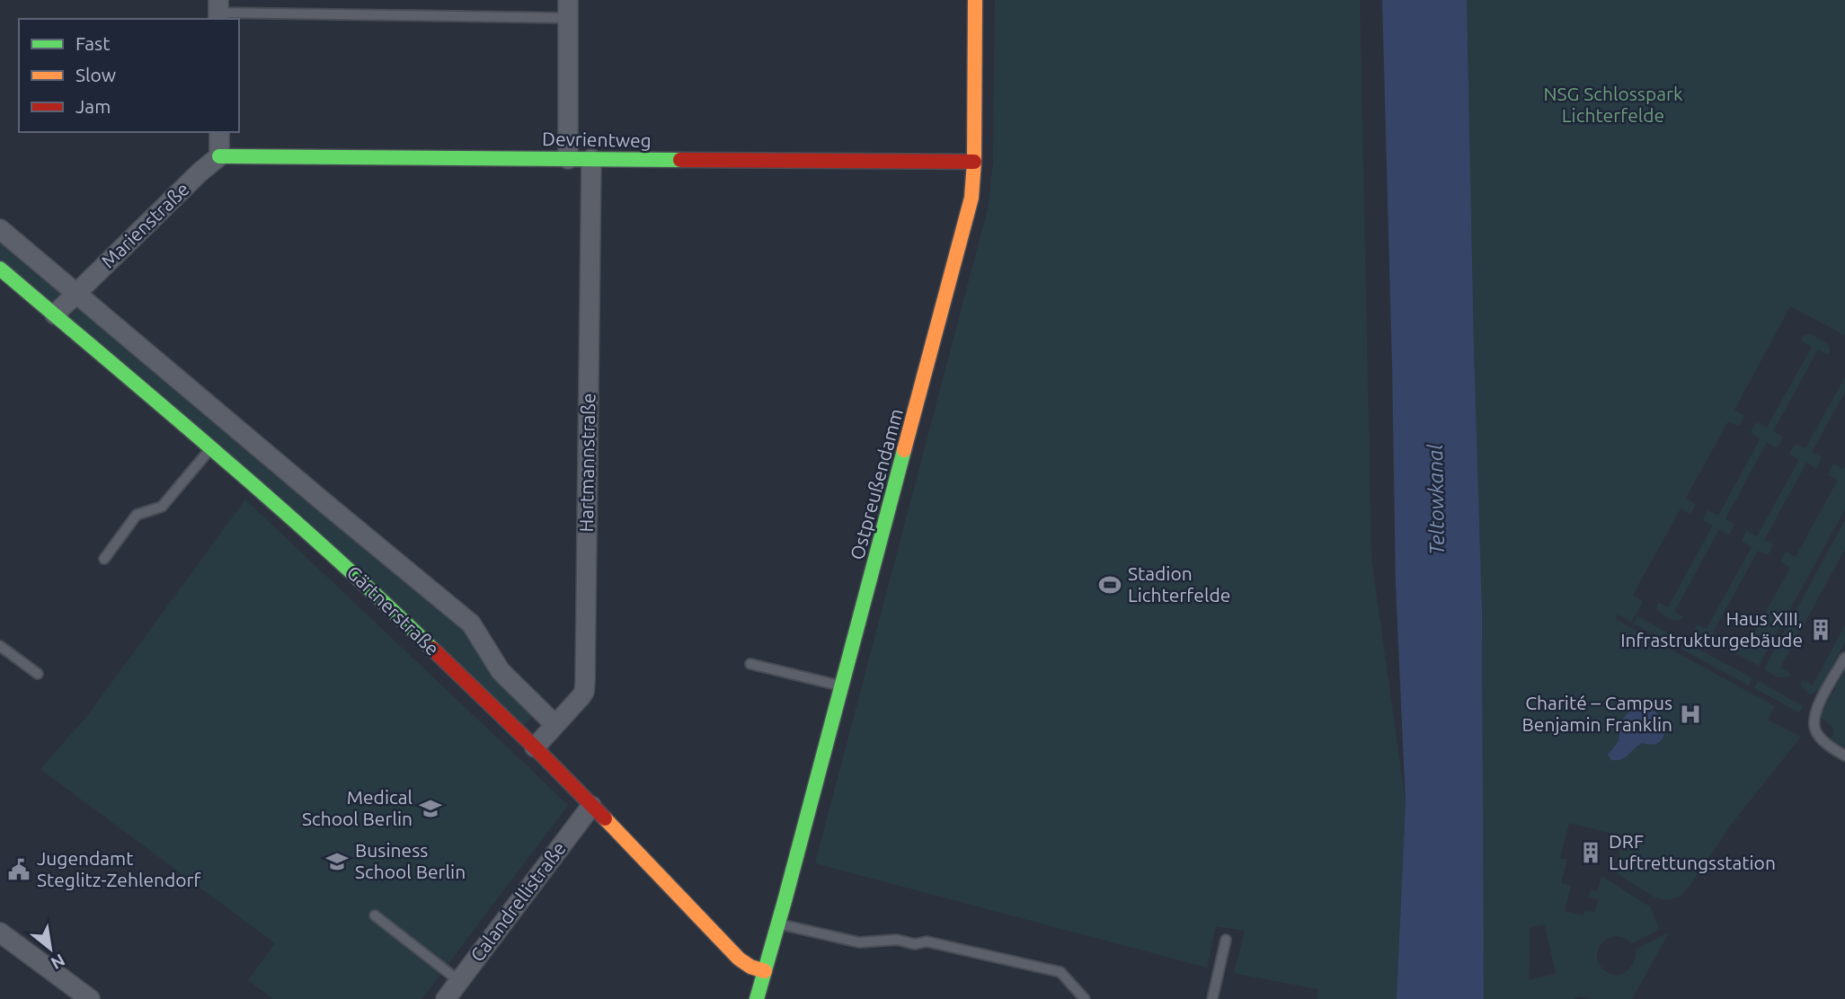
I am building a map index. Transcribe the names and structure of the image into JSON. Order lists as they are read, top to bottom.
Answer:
{
  "streets": {
    "street": [
      "Devrientweg",
      "Marienstraße",
      "Hartmannstraße",
      "Ostpreußendamm",
      "Gärtnerstraße",
      "Calandrellistraße"
    ]
  },
  "crossings": [
    ["Devrientweg", "Marienstraße"],
    ["Devrientweg", "Hartmannstraße"],
    ["Devrientweg", "Ostpreußendamm"],
    ["Marienstraße", "Gärtnerstraße"],
    ["Hartmannstraße", "Gärtnerstraße"],
    ["Ostpreußendamm", "Gärtnerstraße"],
    ["Gärtnerstraße", "Calandrellistraße"]
  ],
  "water": ["Teltowkanal"],
  "parks": ["NSG Schlosspark Lichterfelde"],
  "places": {
    "sports": ["Stadion Lichterfelde"],
    "building": ["Haus XIII, Infrastrukturgebäude", "DRF Luftrettungsstation"],
    "hospital": ["Charité – Campus Benjamin Franklin"],
    "school or university": ["Medical School Berlin", "Business School Berlin"],
    "public building": ["Jugendamt Steglitz-Zehlendorf"]
  },
  "legend": ["Fast", "Slow", "Jam"],
  "north": "bottom right"
}
